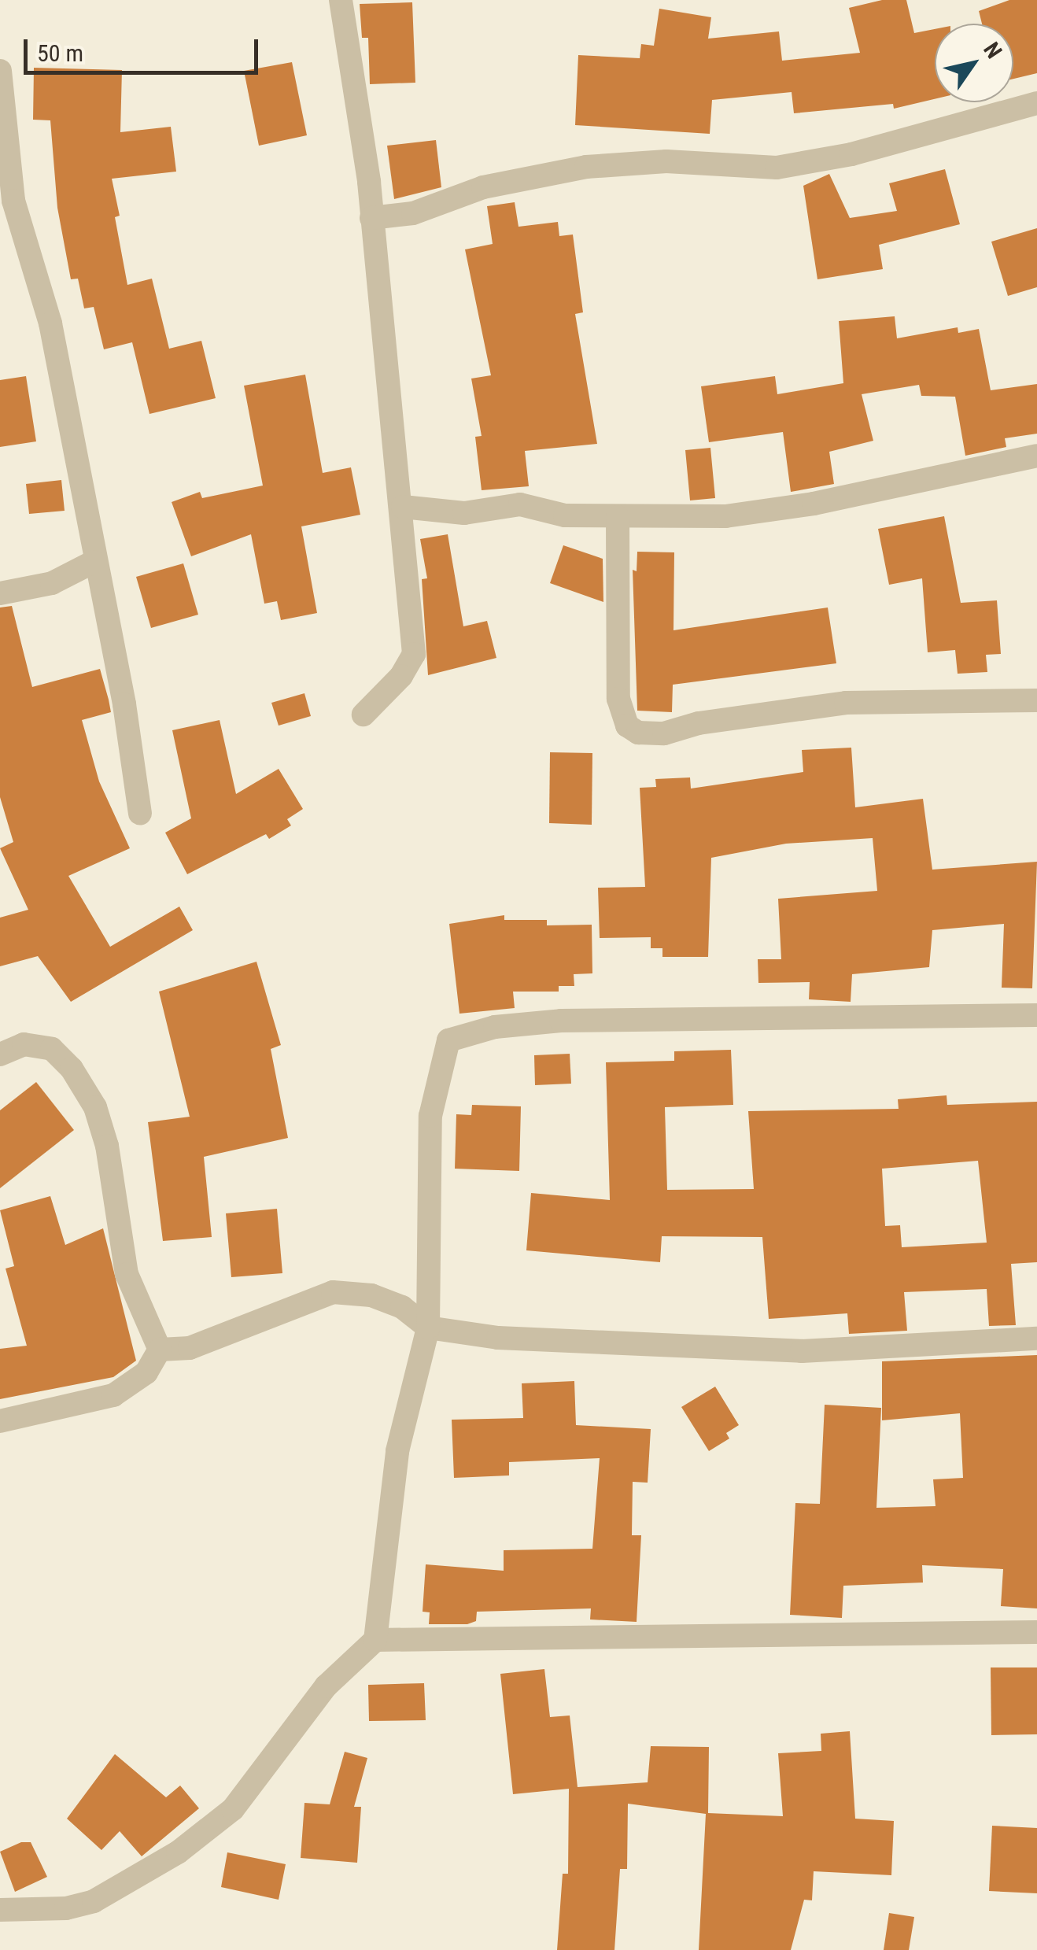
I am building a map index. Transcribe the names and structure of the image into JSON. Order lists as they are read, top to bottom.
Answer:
{
  "scale_bar": "50 m",
  "north": "top right"
}
